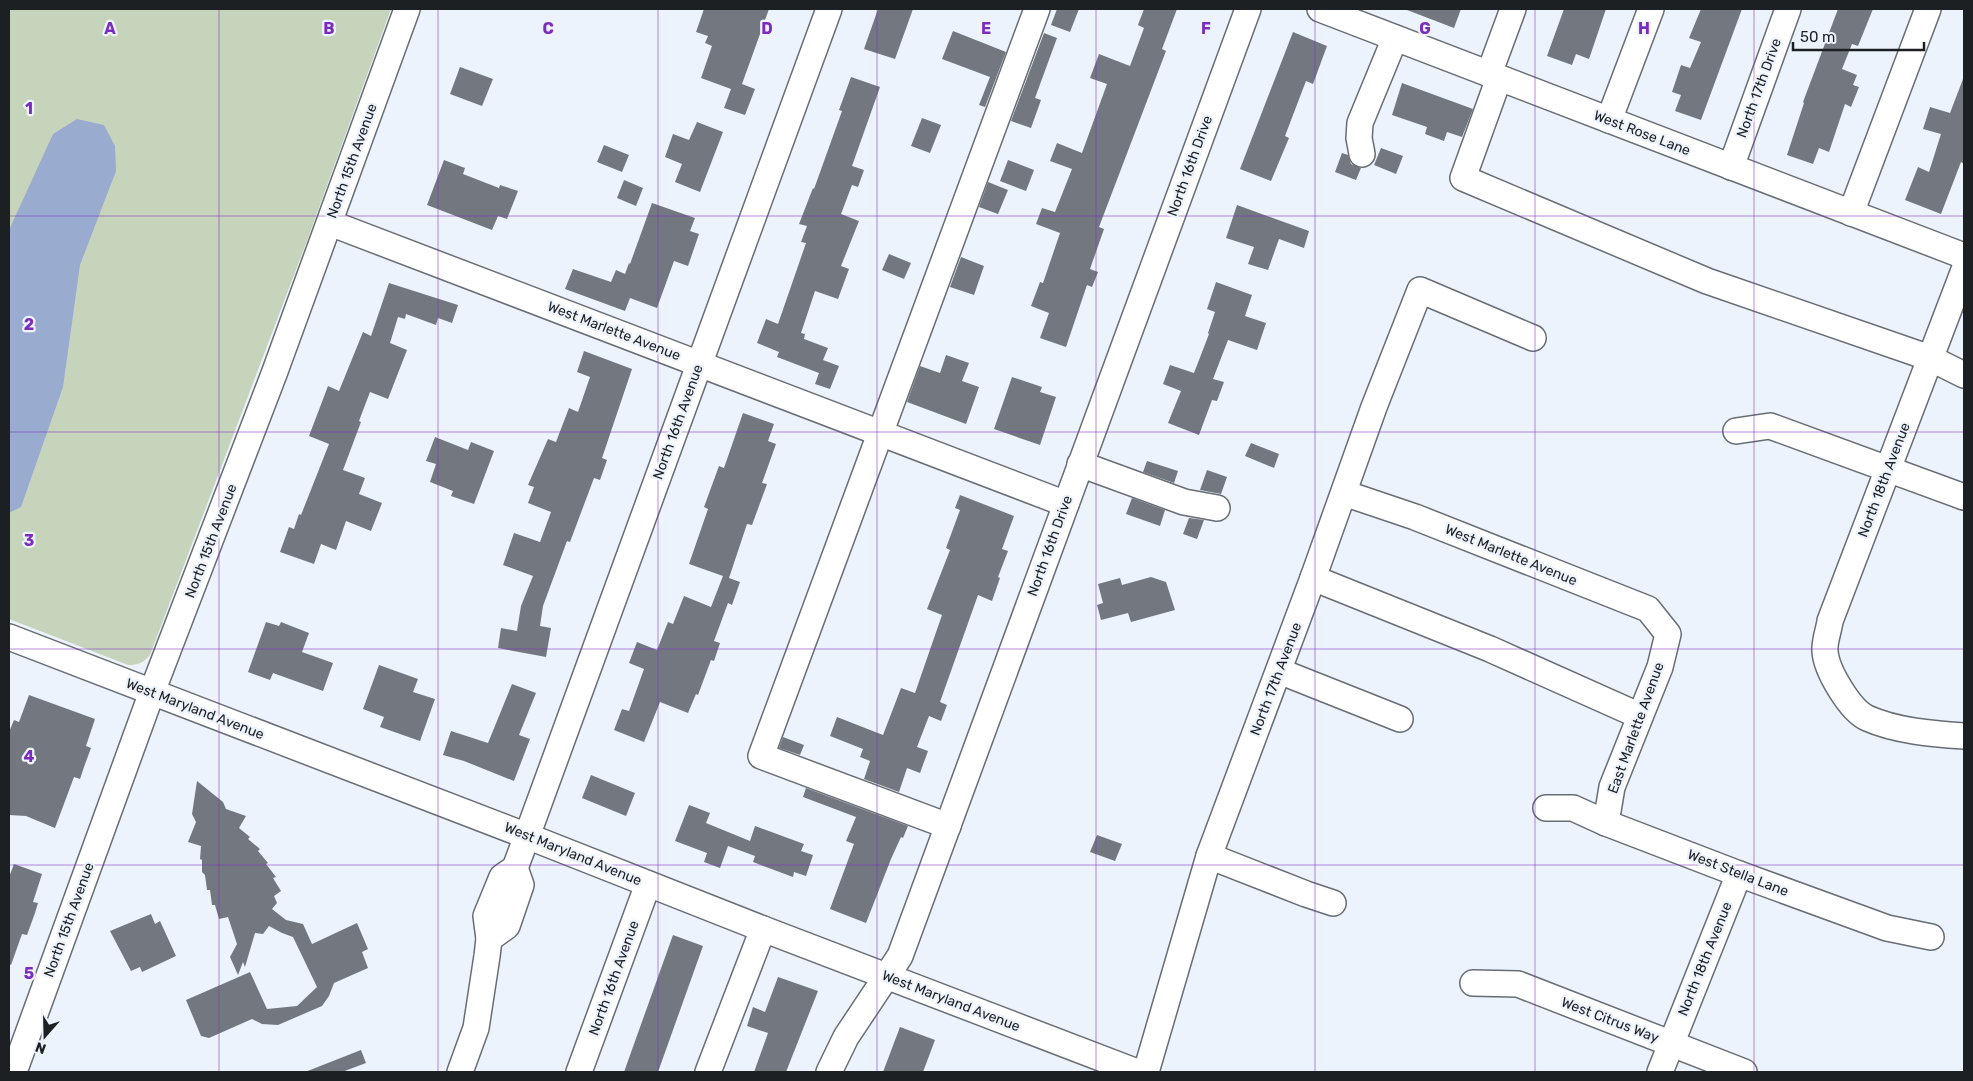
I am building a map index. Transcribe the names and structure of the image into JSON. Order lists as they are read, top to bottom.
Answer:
{
  "streets": {
    "street": [
      "North 17th Drive",
      "West Rose Lane",
      "North 15th Avenue",
      "North 16th Drive",
      "West Marlette Avenue",
      "North 16th Avenue",
      "North 18th Avenue",
      "North 17th Avenue",
      "West Maryland Avenue",
      "East Marlette Avenue",
      "West Stella Lane",
      "West Citrus Way"
    ]
  },
  "crossings": [
    ["North 17th Drive", "West Rose Lane"],
    ["North 15th Avenue", "West Marlette Avenue"],
    ["North 15th Avenue", "West Maryland Avenue"],
    ["North 16th Drive", "West Marlette Avenue"],
    ["North 16th Drive", "West Maryland Avenue"],
    ["West Marlette Avenue", "North 16th Avenue"],
    ["West Marlette Avenue", "North 17th Avenue"],
    ["West Marlette Avenue", "East Marlette Avenue"],
    ["North 16th Avenue", "West Maryland Avenue"],
    ["North 18th Avenue", "West Stella Lane"],
    ["North 18th Avenue", "West Citrus Way"],
    ["North 17th Avenue", "West Maryland Avenue"],
    ["East Marlette Avenue", "West Stella Lane"]
  ],
  "scale_bar": "50 m",
  "north": "bottom",
  "grid": {
    "columns": [
      "A",
      "B",
      "C",
      "D",
      "E",
      "F",
      "G",
      "H"
    ],
    "rows": [
      "1",
      "2",
      "3",
      "4",
      "5"
    ]
  }
}
